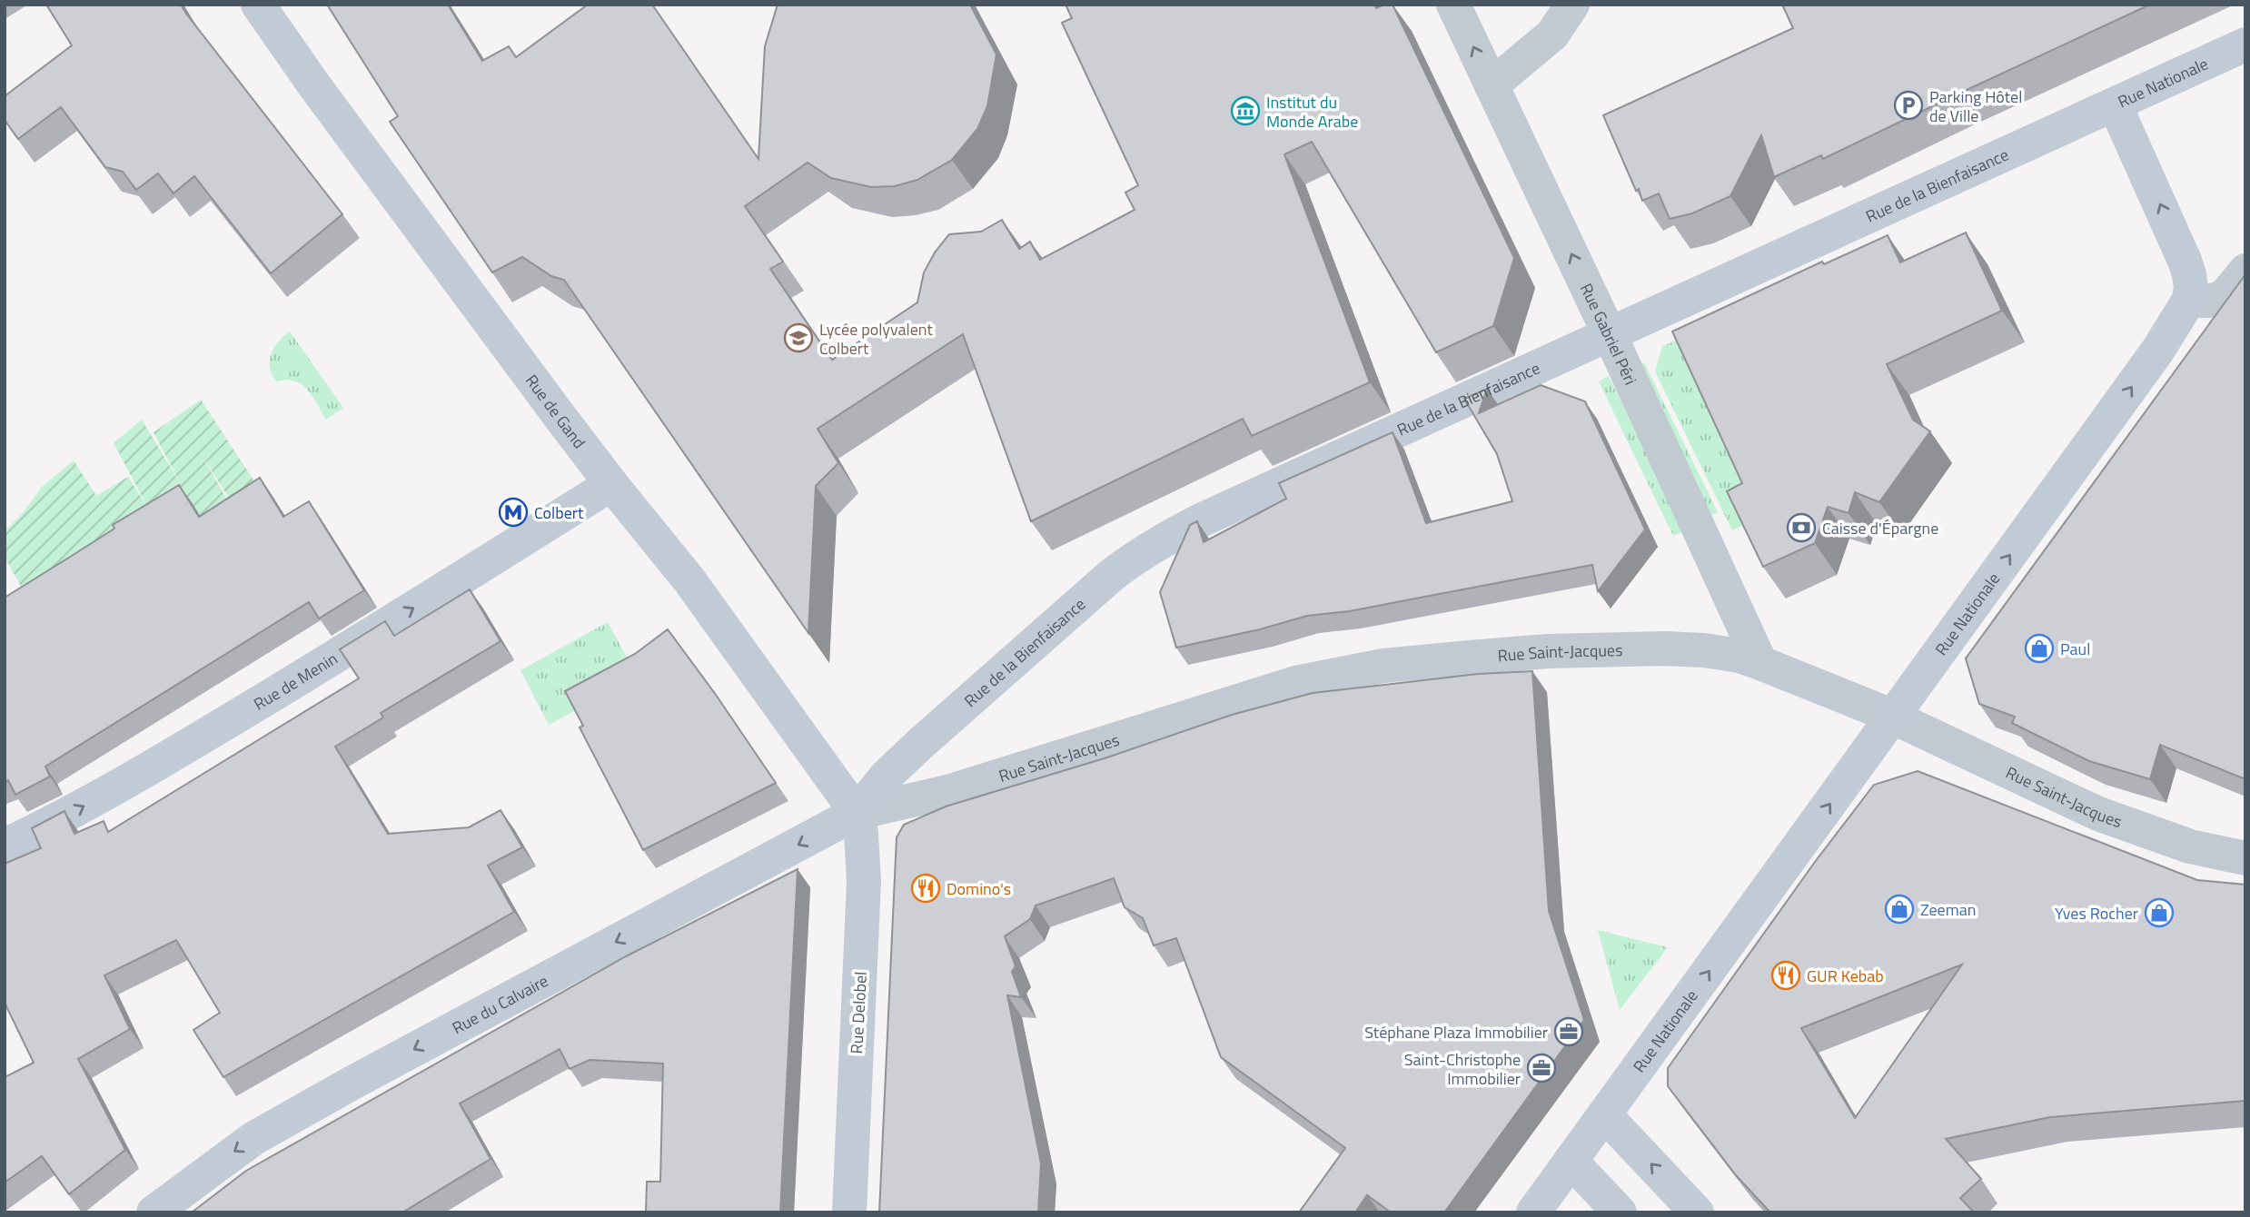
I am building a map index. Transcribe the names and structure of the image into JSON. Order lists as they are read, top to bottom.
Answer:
{
  "streets": {
    "main road": [
      "Rue Nationale",
      "Rue de la Bienfaisance",
      "Rue de Gand",
      "Rue de Menin",
      "Rue du Calvaire",
      "Rue Delobel"
    ],
    "street": ["Rue Gabriel Péri", "Rue Saint-Jacques"]
  },
  "crossings": [
    ["Rue Nationale", "Rue de la Bienfaisance"],
    ["Rue Nationale", "Rue Saint-Jacques"],
    ["Rue de la Bienfaisance", "Rue Gabriel Péri"],
    ["Rue de la Bienfaisance", "Rue de Gand"],
    ["Rue de la Bienfaisance", "Rue Saint-Jacques"],
    ["Rue de la Bienfaisance", "Rue du Calvaire"],
    ["Rue de la Bienfaisance", "Rue Delobel"],
    ["Rue Gabriel Péri", "Rue Saint-Jacques"],
    ["Rue de Gand", "Rue Saint-Jacques"],
    ["Rue de Gand", "Rue de Menin"],
    ["Rue de Gand", "Rue du Calvaire"],
    ["Rue de Gand", "Rue Delobel"],
    ["Rue Saint-Jacques", "Rue du Calvaire"],
    ["Rue Saint-Jacques", "Rue Delobel"],
    ["Rue du Calvaire", "Rue Delobel"]
  ],
  "one_way": [
    "Rue Nationale",
    "Rue Gabriel Péri",
    "Rue de Menin",
    "Rue du Calvaire"
  ],
  "places": {
    "parking": ["Parking Hôtel de Ville"],
    "museum": ["Institut du Monde Arabe"],
    "school or university": ["Lycée polyvalent Colbert"],
    "metro station": ["Colbert"],
    "bank": ["Caisse d'Épargne"],
    "shop": ["Paul", "Zeeman", "Yves Rocher"],
    "restaurant": ["Domino's", "GUR Kebab"],
    "office": ["Stéphane Plaza Immobilier", "Saint-Christophe Immobilier"]
  }
}
